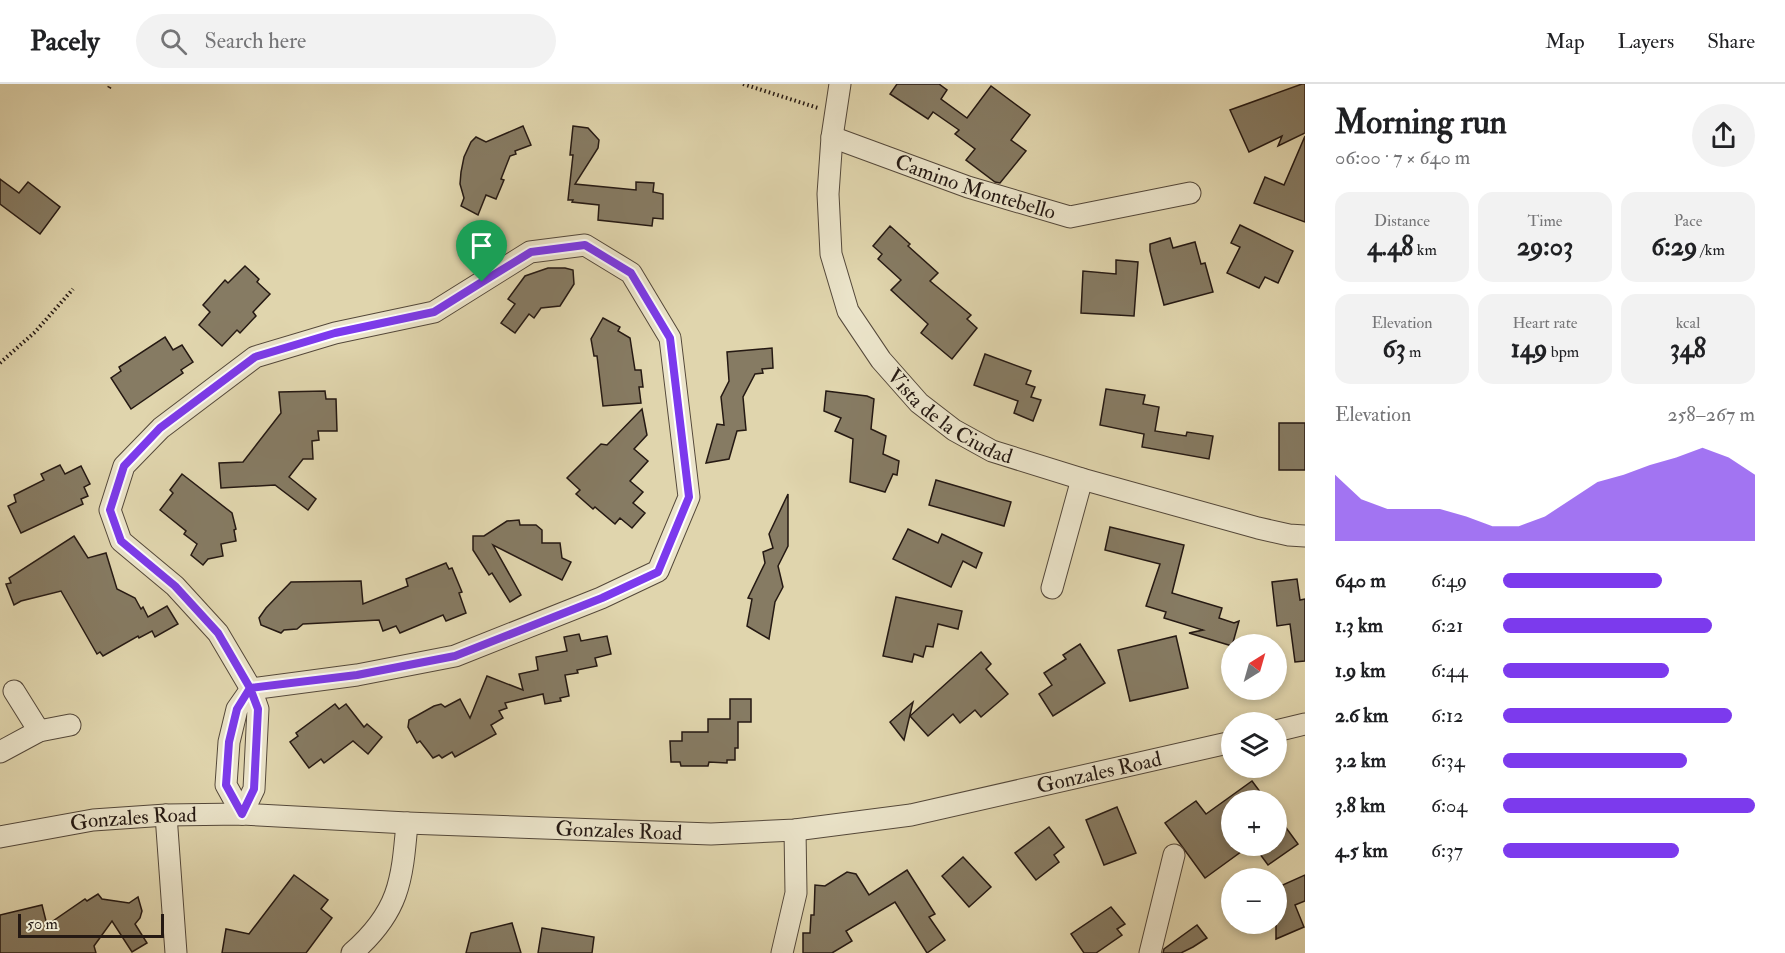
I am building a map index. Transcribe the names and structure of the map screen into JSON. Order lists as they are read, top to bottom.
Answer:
{
  "streets": {
    "street": ["Camino Montebello", "Vista de la Ciudad", "Gonzales Road"]
  },
  "crossings": [
    ["Camino Montebello", "Vista de la Ciudad"]
  ],
  "scale_bar": "50 m",
  "north": "top right",
  "page": {
    "header": "Pacely",
    "search": "Search here",
    "nav": ["Map", "Layers", "Share"],
    "heading": ["Morning run", "06:00 · 7 × 640 m"],
    "stats": [
      ["Distance", "4.48 km"],
      ["Time", "29:03"],
      ["Pace", "6:29 /km"],
      ["Elevation", "63 m"],
      ["Heart rate", "149 bpm"],
      ["kcal", "348"]
    ],
    "chart": ["Elevation", "258–267 m"],
    "list": [
      {
        "name": "640 m",
        "note": "6:49"
      },
      {
        "name": "1.3 km",
        "note": "6:21"
      },
      {
        "name": "1.9 km",
        "note": "6:44"
      },
      {
        "name": "2.6 km",
        "note": "6:12"
      },
      {
        "name": "3.2 km",
        "note": "6:34"
      },
      {
        "name": "3.8 km",
        "note": "6:04"
      },
      {
        "name": "4.5 km",
        "note": "6:37"
      }
    ],
    "map_buttons": ["+", "−"],
    "scale": "50 m"
  }
}
